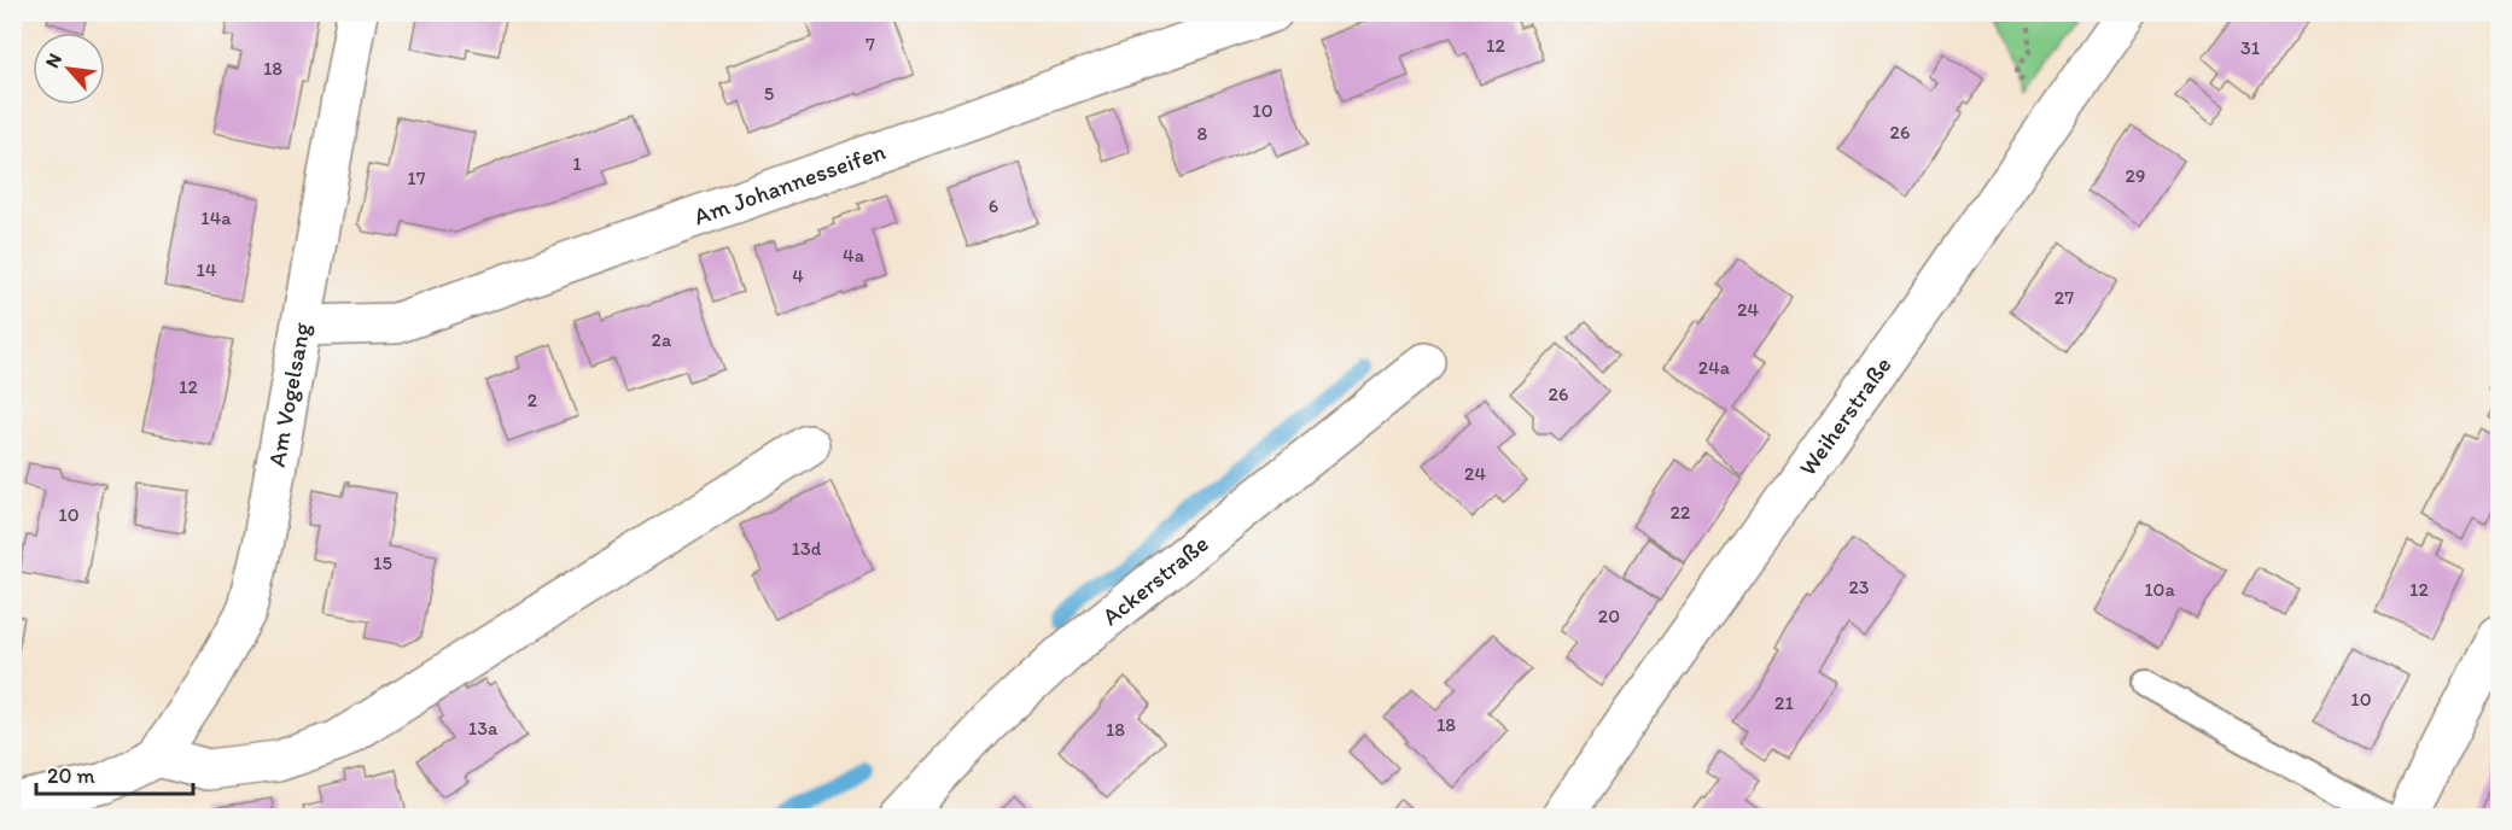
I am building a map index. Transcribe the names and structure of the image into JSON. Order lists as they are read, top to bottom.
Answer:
{
  "streets": {
    "street": [
      "Am Johannesseifen",
      "Am Vogelsang",
      "Weiherstraße",
      "Ackerstraße"
    ]
  },
  "crossings": [
    ["Am Johannesseifen", "Am Vogelsang"]
  ],
  "house_numbers": [
    "7",
    "12",
    "31",
    "18",
    "5",
    "10",
    "26",
    "8",
    "1",
    "29",
    "17",
    "6",
    "14a",
    "4a",
    "14",
    "4",
    "27",
    "24",
    "2a",
    "24a",
    "12",
    "26",
    "2",
    "24",
    "22",
    "10",
    "13d",
    "15",
    "23",
    "10a",
    "12",
    "20",
    "10",
    "21",
    "18",
    "13a",
    "18"
  ],
  "scale_bar": "20 m",
  "north": "top left"
}
